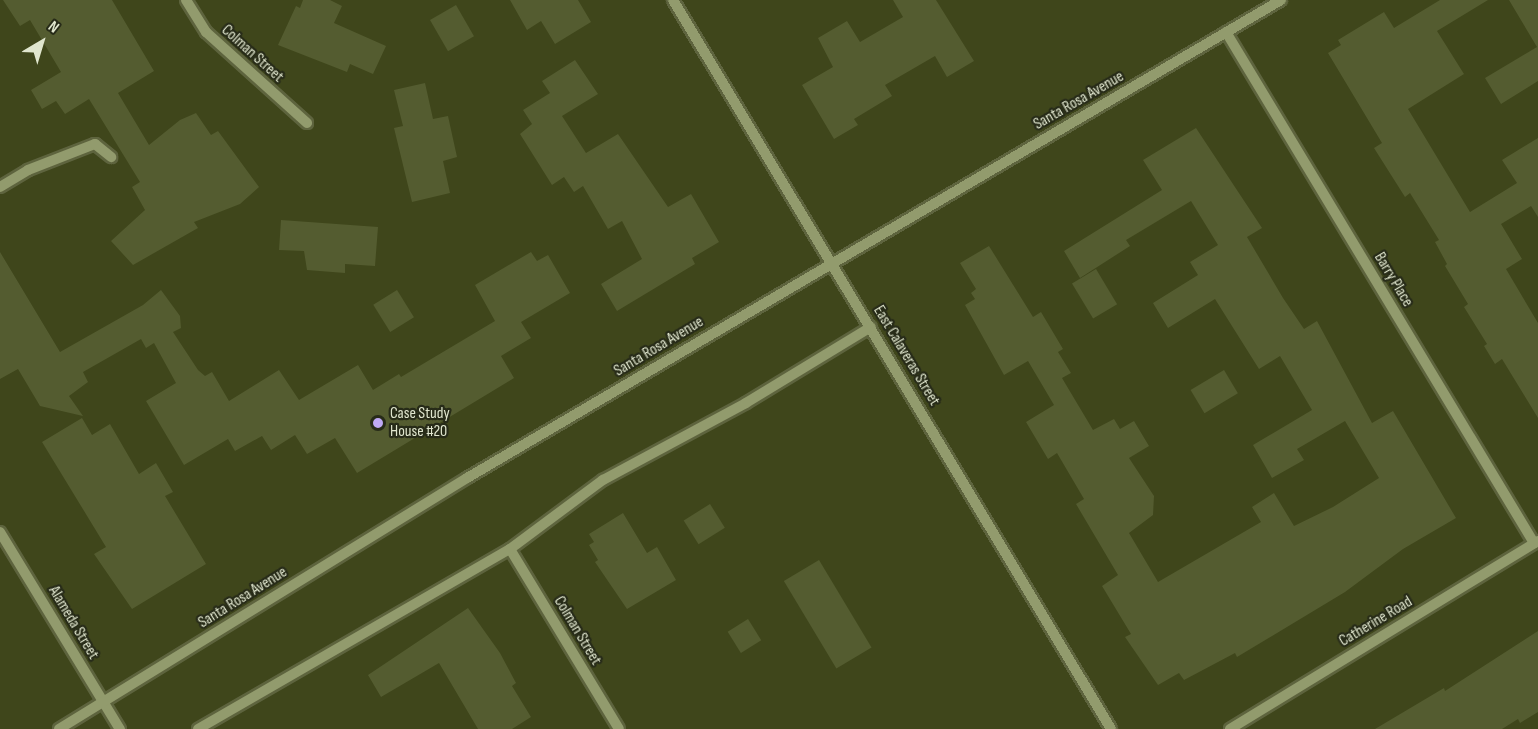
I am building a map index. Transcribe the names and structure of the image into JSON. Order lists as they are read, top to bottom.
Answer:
{
  "streets": {
    "street": [
      "Colman Street",
      "Santa Rosa Avenue",
      "Barry Place",
      "East Calaveras Street",
      "Catherine Road",
      "Alameda Street"
    ]
  },
  "crossings": [
    ["Santa Rosa Avenue", "Barry Place"],
    ["Santa Rosa Avenue", "East Calaveras Street"],
    ["Santa Rosa Avenue", "Alameda Street"],
    ["Barry Place", "Catherine Road"]
  ],
  "places": ["Case Study House #20"],
  "north": "top right"
}
